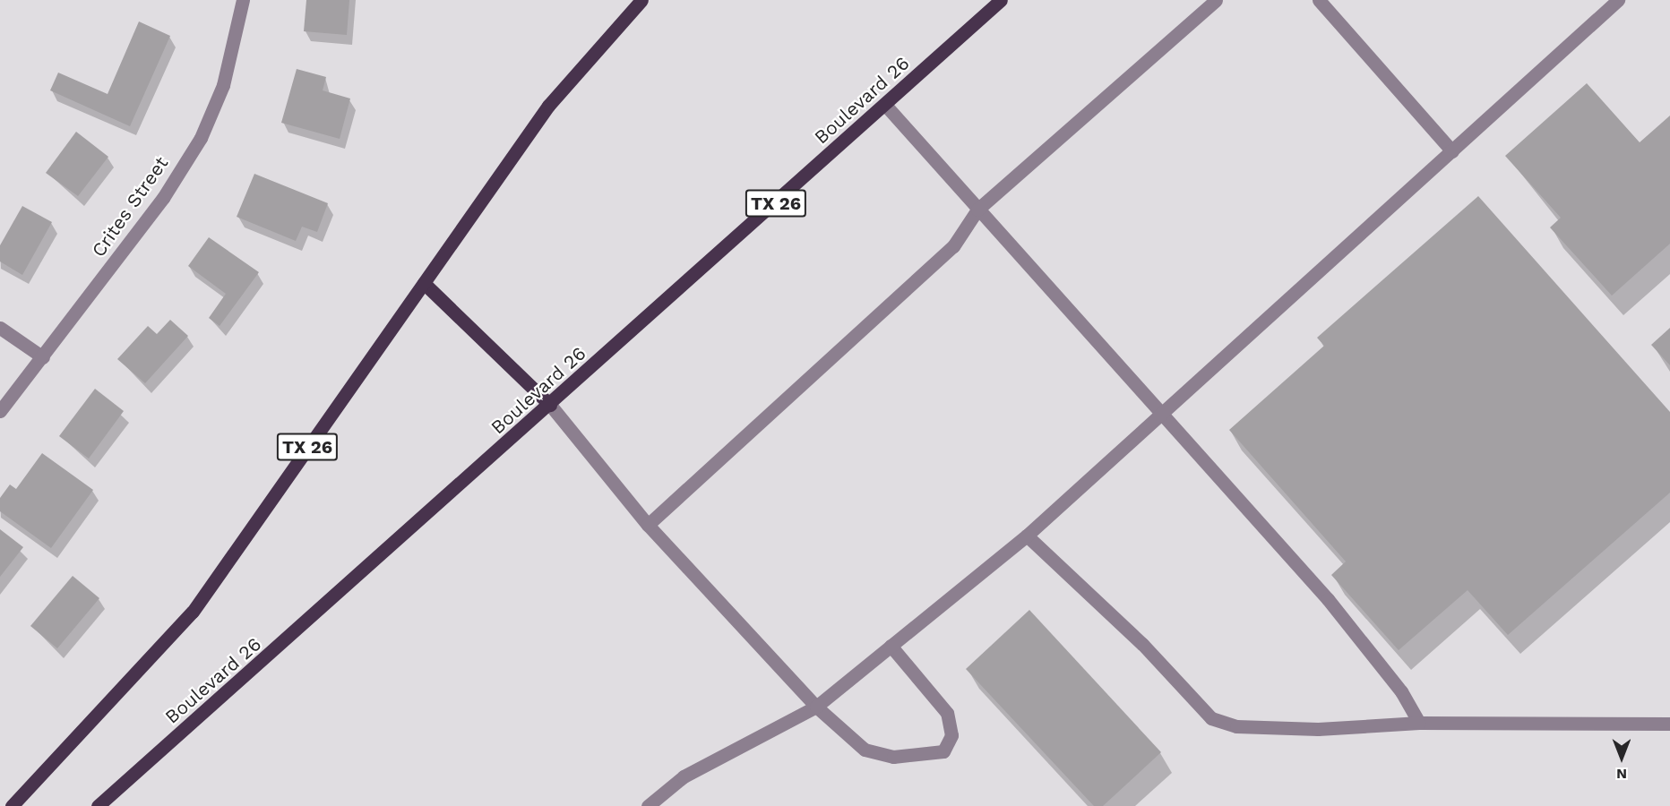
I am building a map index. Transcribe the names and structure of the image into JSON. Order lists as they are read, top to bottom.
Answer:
{
  "streets": {
    "main road": ["Boulevard 26", "TX 26"],
    "street": ["Crites Street"]
  },
  "north": "bottom"
}
